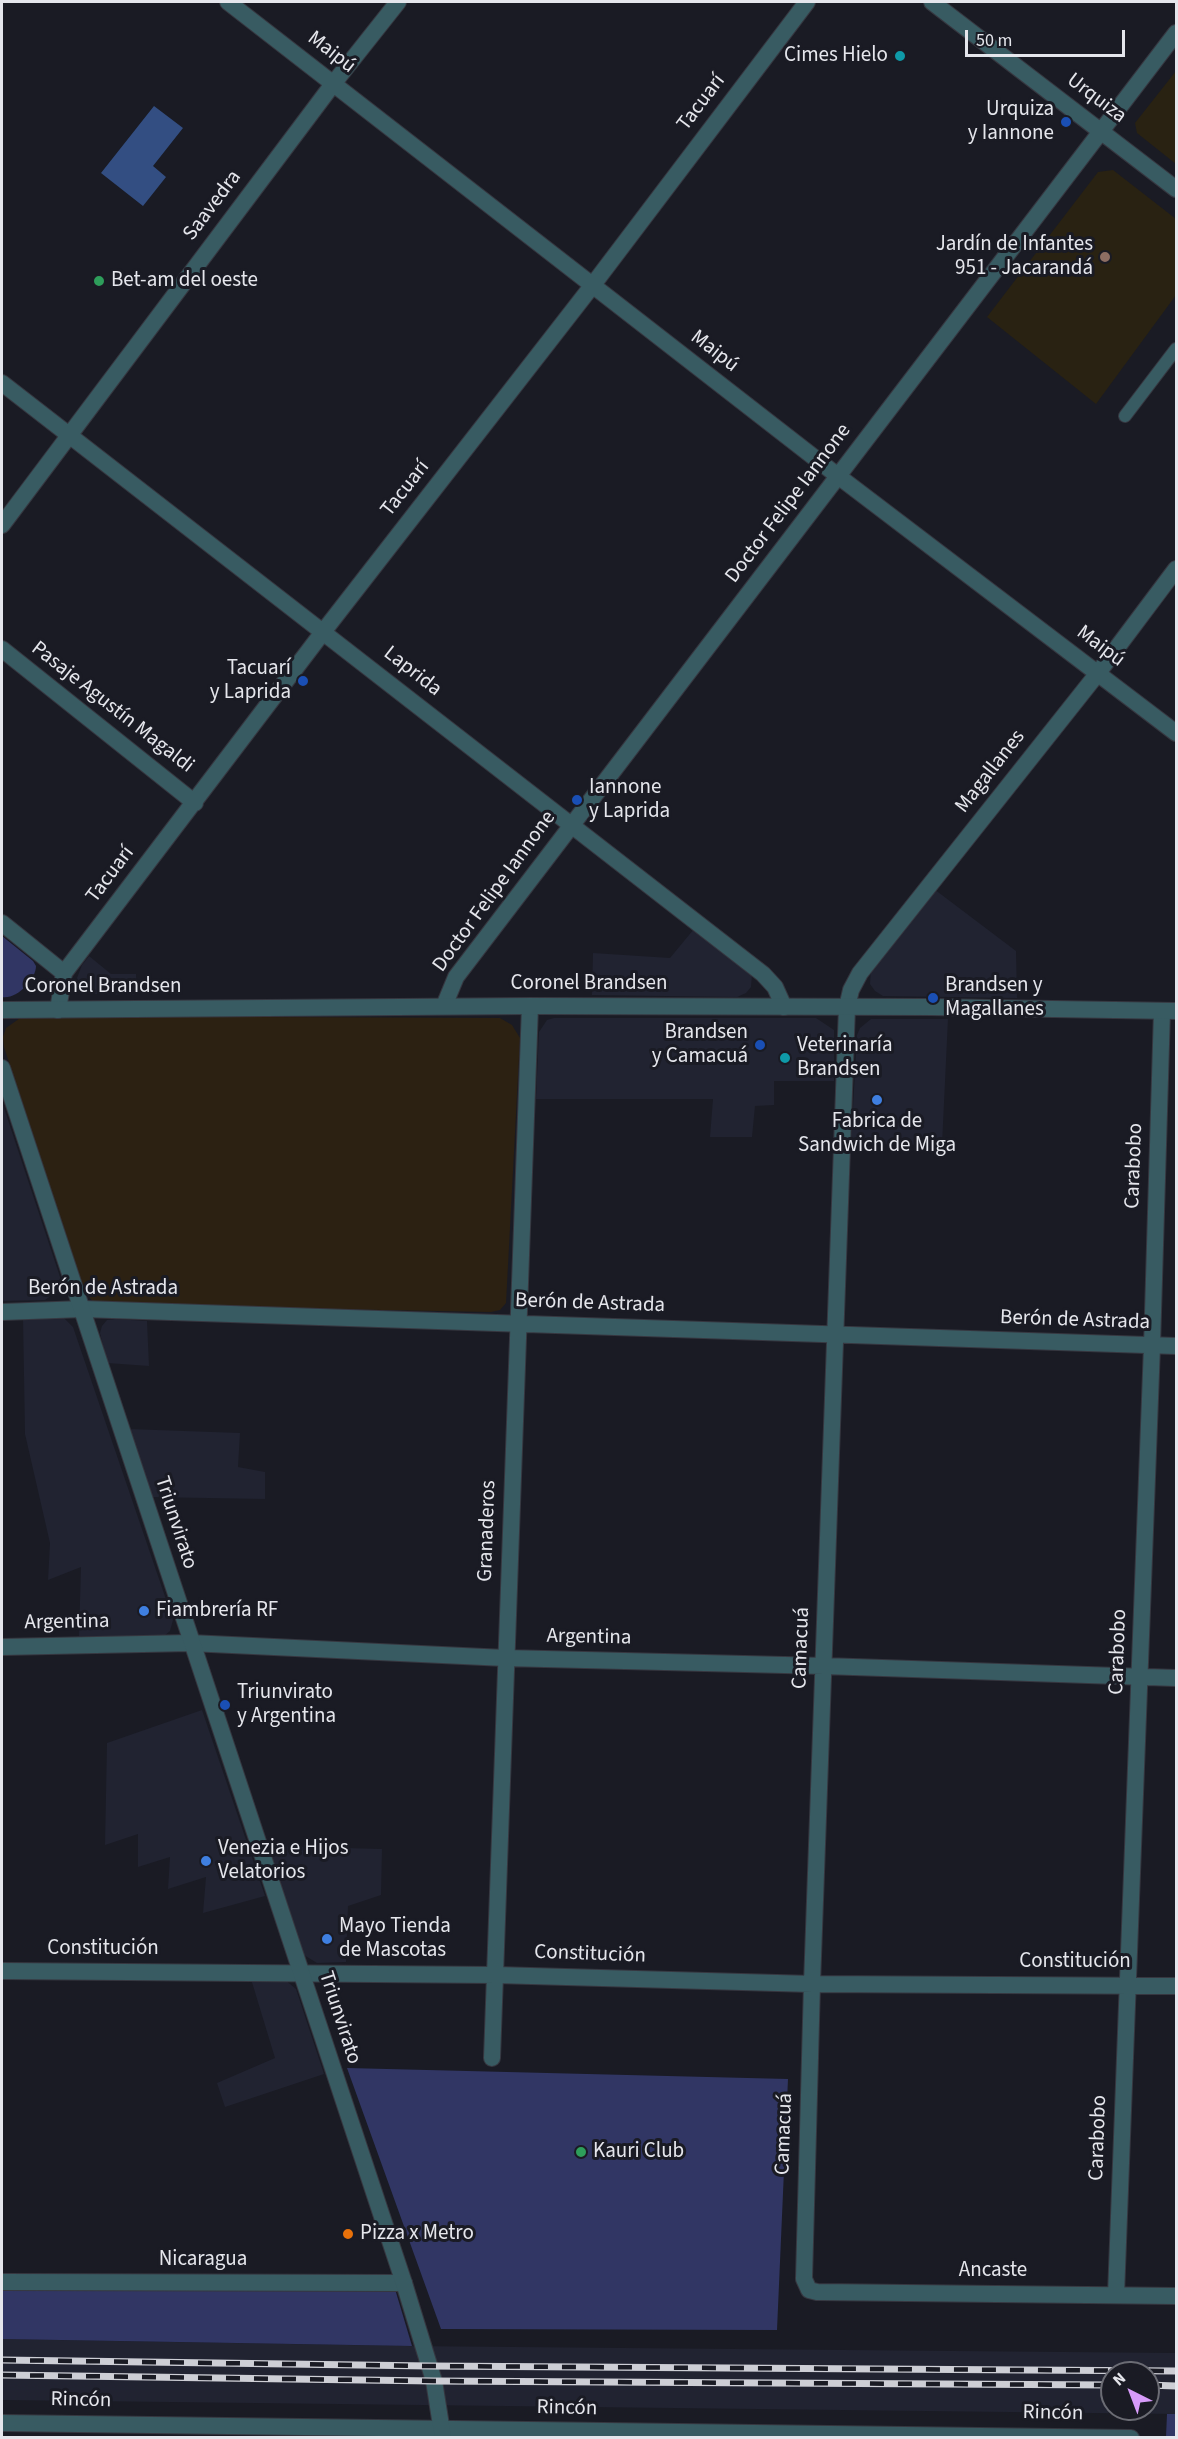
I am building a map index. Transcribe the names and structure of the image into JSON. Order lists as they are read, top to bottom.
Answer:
{
  "streets": {
    "street": [
      "Maipú",
      "Urquiza",
      "Tacuarí",
      "Saavedra",
      "Doctor Felipe Iannone",
      "Laprida",
      "Pasaje Agustín Magaldi",
      "Magallanes",
      "Coronel Brandsen",
      "Carabobo",
      "Berón de Astrada",
      "Triunvirato",
      "Granaderos",
      "Argentina",
      "Camacuá",
      "Constitución",
      "Nicaragua",
      "Ancaste",
      "Rincón"
    ]
  },
  "crossings": [
    ["Maipú", "Tacuarí"],
    ["Maipú", "Saavedra"],
    ["Maipú", "Doctor Felipe Iannone"],
    ["Maipú", "Magallanes"],
    ["Urquiza", "Doctor Felipe Iannone"],
    ["Tacuarí", "Laprida"],
    ["Tacuarí", "Pasaje Agustín Magaldi"],
    ["Tacuarí", "Coronel Brandsen"],
    ["Saavedra", "Laprida"],
    ["Doctor Felipe Iannone", "Laprida"],
    ["Doctor Felipe Iannone", "Coronel Brandsen"],
    ["Laprida", "Coronel Brandsen"],
    ["Magallanes", "Coronel Brandsen"],
    ["Magallanes", "Camacuá"],
    ["Coronel Brandsen", "Carabobo"],
    ["Coronel Brandsen", "Granaderos"],
    ["Coronel Brandsen", "Camacuá"],
    ["Carabobo", "Berón de Astrada"],
    ["Carabobo", "Argentina"],
    ["Carabobo", "Constitución"],
    ["Carabobo", "Ancaste"],
    ["Berón de Astrada", "Triunvirato"],
    ["Berón de Astrada", "Granaderos"],
    ["Berón de Astrada", "Camacuá"],
    ["Triunvirato", "Argentina"],
    ["Triunvirato", "Constitución"],
    ["Triunvirato", "Nicaragua"],
    ["Triunvirato", "Rincón"],
    ["Granaderos", "Argentina"],
    ["Granaderos", "Constitución"],
    ["Argentina", "Camacuá"],
    ["Camacuá", "Constitución"],
    ["Camacuá", "Ancaste"]
  ],
  "places": [
    "Cimes Hielo",
    "Urquiza y Iannone",
    "Jardín de Infantes 951 - Jacarandá",
    "Bet-am del oeste",
    "Tacuarí y Laprida",
    "Iannone y Laprida",
    "Brandsen y Magallanes",
    "Brandsen y Camacuá",
    "Veterinaría Brandsen",
    "Fabrica de Sandwich de Miga",
    "Fiambrería RF",
    "Triunvirato y Argentina",
    "Venezia e Hijos Velatorios",
    "Mayo Tienda de Mascotas",
    "Kauri Club",
    "Pizza x Metro"
  ],
  "scale_bar": "50 m",
  "north": "top left"
}
